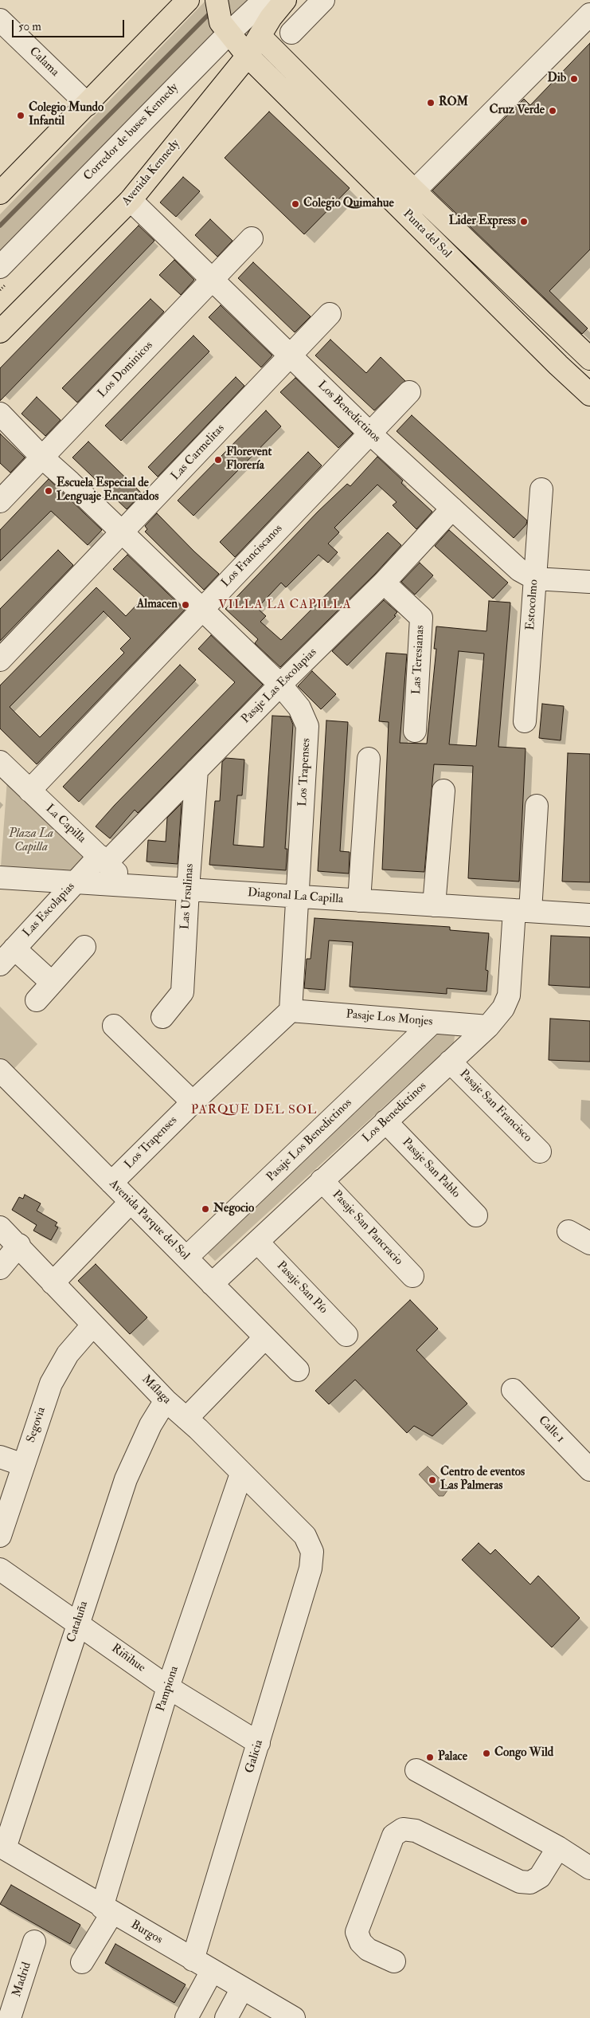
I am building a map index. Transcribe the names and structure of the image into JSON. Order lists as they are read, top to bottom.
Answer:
{
  "streets": {
    "main road": ["Avenida Kennedy", "Punta del Sol"],
    "street": [
      "Calama",
      "Corredor de buses Kennedy",
      "Los Dominicos",
      "Los Benedictinos",
      "Las Carmelitas",
      "Los Franciscanos",
      "Estocolmo",
      "Las Teresianas",
      "Pasaje Las Escolapias",
      "Los Trapenses",
      "La Capilla",
      "Las Ursulinas",
      "Diagonal La Capilla",
      "Las Escolapias",
      "Pasaje Los Monjes",
      "Pasaje San Francisco",
      "Pasaje Los Benedictinos",
      "Pasaje San Pablo",
      "Avenida Parque del Sol",
      "Pasaje San Pancracio",
      "Pasaje San Pío",
      "Málaga",
      "Segovia",
      "Calle 1",
      "Cataluña",
      "Riñihue",
      "Pampiona",
      "Galicia",
      "Burgos",
      "Madrid"
    ]
  },
  "crossings": [
    ["Corredor de buses Kennedy", "Punta del Sol"],
    ["Avenida Kennedy", "Punta del Sol"],
    ["Avenida Kennedy", "Los Benedictinos"],
    ["Los Dominicos", "Los Benedictinos"],
    ["Los Dominicos", "Los Trapenses"],
    ["Los Benedictinos", "Las Carmelitas"],
    ["Los Benedictinos", "Los Franciscanos"],
    ["Los Benedictinos", "Estocolmo"],
    ["Los Benedictinos", "Pasaje Las Escolapias"],
    ["Los Benedictinos", "Diagonal La Capilla"],
    ["Los Benedictinos", "Pasaje Los Monjes"],
    ["Los Benedictinos", "Pasaje San Francisco"],
    ["Los Benedictinos", "Pasaje San Pablo"],
    ["Los Benedictinos", "Avenida Parque del Sol"],
    ["Los Benedictinos", "Pasaje San Pancracio"],
    ["Los Benedictinos", "Pasaje San Pío"],
    ["Las Carmelitas", "Los Trapenses"],
    ["Los Franciscanos", "Los Trapenses"],
    ["Los Franciscanos", "La Capilla"],
    ["Las Teresianas", "Pasaje Las Escolapias"],
    ["Pasaje Las Escolapias", "Los Trapenses"],
    ["Pasaje Las Escolapias", "La Capilla"],
    ["Pasaje Las Escolapias", "Las Ursulinas"],
    ["Pasaje Las Escolapias", "Las Escolapias"],
    ["Los Trapenses", "Diagonal La Capilla"],
    ["Los Trapenses", "Pasaje Los Monjes"],
    ["Los Trapenses", "Avenida Parque del Sol"],
    ["La Capilla", "Diagonal La Capilla"],
    ["La Capilla", "Las Escolapias"],
    ["Las Ursulinas", "Diagonal La Capilla"],
    ["Diagonal La Capilla", "Las Escolapias"],
    ["Pasaje Los Monjes", "Pasaje Los Benedictinos"],
    ["Pasaje Los Benedictinos", "Avenida Parque del Sol"],
    ["Málaga", "Segovia"],
    ["Málaga", "Cataluña"],
    ["Málaga", "Pampiona"],
    ["Málaga", "Galicia"],
    ["Cataluña", "Riñihue"],
    ["Cataluña", "Burgos"],
    ["Riñihue", "Pampiona"],
    ["Riñihue", "Galicia"],
    ["Pampiona", "Burgos"],
    ["Galicia", "Burgos"]
  ],
  "districts": ["VILLA LA CAPILLA", "PARQUE DEL SOL"],
  "parks": ["Plaza La Capilla"],
  "places": [
    "Dib",
    "ROM",
    "Cruz Verde",
    "Colegio Mundo Infantil",
    "Colegio Quimahue",
    "Lider Express",
    "Florevent Florería",
    "Escuela Especial de Lenguaje Encantados",
    "Almacen",
    "Negocio",
    "Centro de eventos Las Palmeras",
    "Congo Wild",
    "Palace"
  ],
  "scale_bar": "50 m"
}
